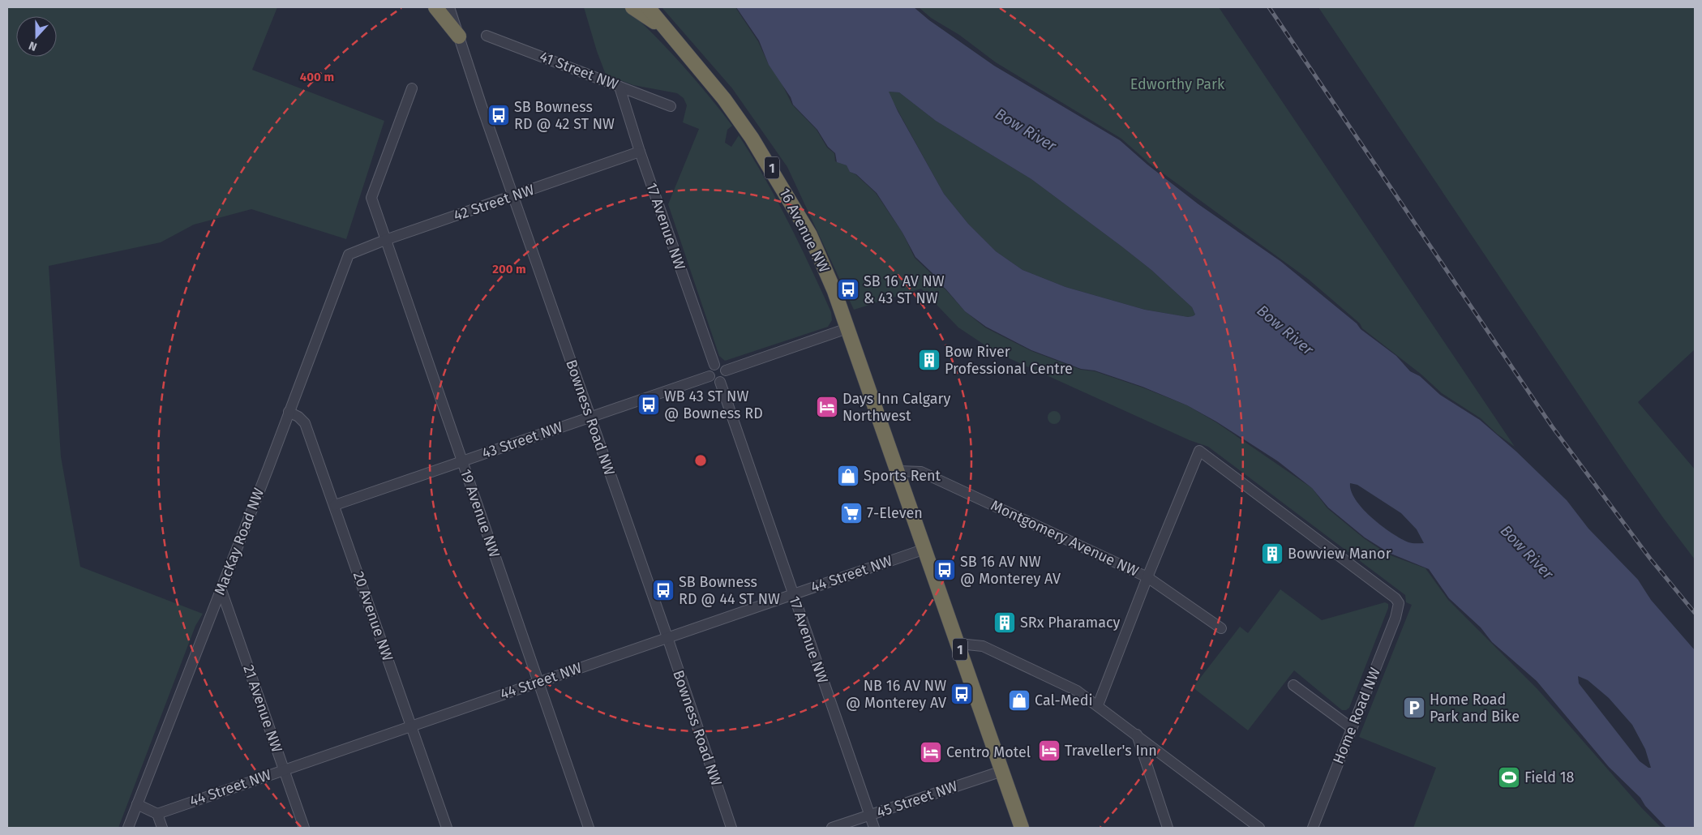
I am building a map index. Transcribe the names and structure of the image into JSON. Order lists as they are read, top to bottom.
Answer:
{
  "streets": {
    "highway": ["1", "16 Avenue NW"],
    "street": [
      "41 Street NW",
      "42 Street NW",
      "17 Avenue NW",
      "Bowness Road NW",
      "43 Street NW",
      "19 Avenue NW",
      "Montgomery Avenue NW",
      "MacKay Road NW",
      "44 Street NW",
      "20 Avenue NW",
      "21 Avenue NW",
      "Home Road NW",
      "45 Street NW"
    ]
  },
  "crossings": [
    ["41 Street NW", "17 Avenue NW"],
    ["42 Street NW", "17 Avenue NW"],
    ["42 Street NW", "Bowness Road NW"],
    ["42 Street NW", "19 Avenue NW"],
    ["42 Street NW", "MacKay Road NW"],
    ["17 Avenue NW", "43 Street NW"],
    ["17 Avenue NW", "44 Street NW"],
    ["17 Avenue NW", "45 Street NW"],
    ["16 Avenue NW", "Montgomery Avenue NW"],
    ["16 Avenue NW", "44 Street NW"],
    ["16 Avenue NW", "45 Street NW"],
    ["Bowness Road NW", "43 Street NW"],
    ["Bowness Road NW", "44 Street NW"],
    ["43 Street NW", "19 Avenue NW"],
    ["43 Street NW", "20 Avenue NW"],
    ["19 Avenue NW", "44 Street NW"],
    ["Montgomery Avenue NW", "Home Road NW"],
    ["MacKay Road NW", "20 Avenue NW"],
    ["MacKay Road NW", "21 Avenue NW"],
    ["44 Street NW", "20 Avenue NW"],
    ["44 Street NW", "21 Avenue NW"]
  ],
  "water": ["Bow River"],
  "parks": ["Edworthy Park"],
  "places": {
    "bus stop": [
      "SB Bowness RD @ 42 ST NW",
      "SB 16 AV NW & 43 ST NW",
      "WB 43 ST NW @ Bowness RD",
      "SB 16 AV NW @ Monterey AV",
      "SB Bowness RD @ 44 ST NW",
      "NB 16 AV NW @ Monterey AV"
    ],
    "building": ["Bow River Professional Centre", "Bowview Manor", "SRx Pharamacy"],
    "hotel": ["Days Inn Calgary Northwest", "Traveller's Inn", "Centro Motel"],
    "shop": ["Sports Rent", "Cal-Medi"],
    "supermarket": ["7-Eleven"],
    "parking": ["Home Road Park and Bike"],
    "sports": ["Field 18"]
  },
  "north": "bottom",
  "rings": ["400 m", "200 m"]
}
